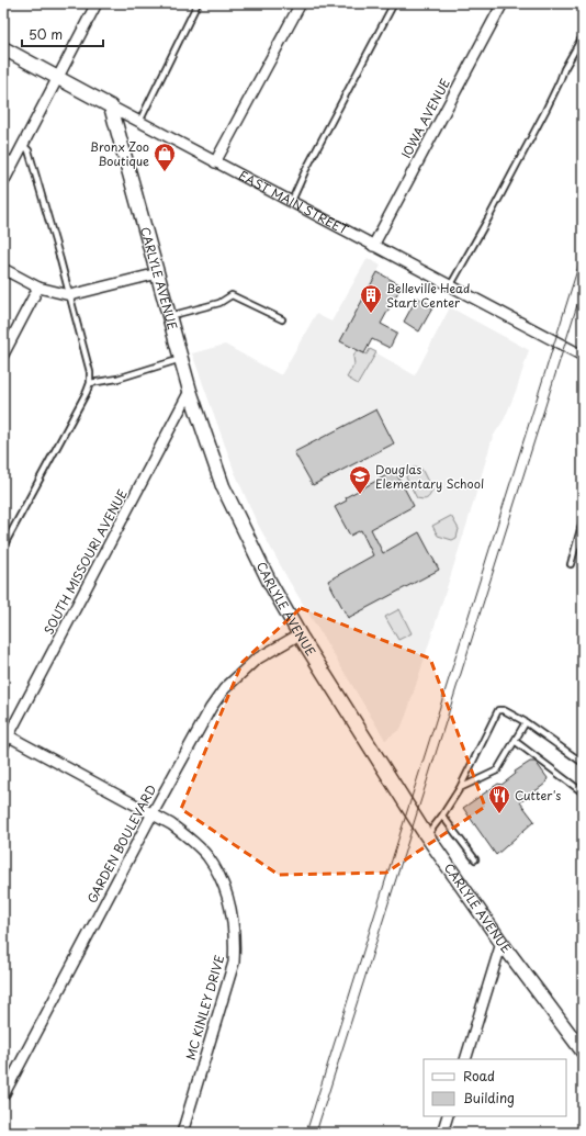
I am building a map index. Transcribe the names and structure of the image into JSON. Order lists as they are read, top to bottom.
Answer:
{
  "streets": {
    "main road": ["EAST MAIN STREET", "CARLYLE AVENUE"],
    "street": [
      "IOWA AVENUE",
      "SOUTH MISSOURI AVENUE",
      "GARDEN BOULEVARD",
      "MC KINLEY DRIVE"
    ]
  },
  "crossings": [
    ["IOWA AVENUE", "EAST MAIN STREET"],
    ["EAST MAIN STREET", "CARLYLE AVENUE"],
    ["CARLYLE AVENUE", "SOUTH MISSOURI AVENUE"],
    ["CARLYLE AVENUE", "GARDEN BOULEVARD"],
    ["SOUTH MISSOURI AVENUE", "MC KINLEY DRIVE"],
    ["GARDEN BOULEVARD", "MC KINLEY DRIVE"]
  ],
  "places": {
    "shop": ["Bronx Zoo Boutique"],
    "building": ["Belleville Head Start Center"],
    "school or university": ["Douglas Elementary School"],
    "restaurant": ["Cutter's"]
  },
  "legend": ["Road", "Building"],
  "scale_bar": "50 m"
}
